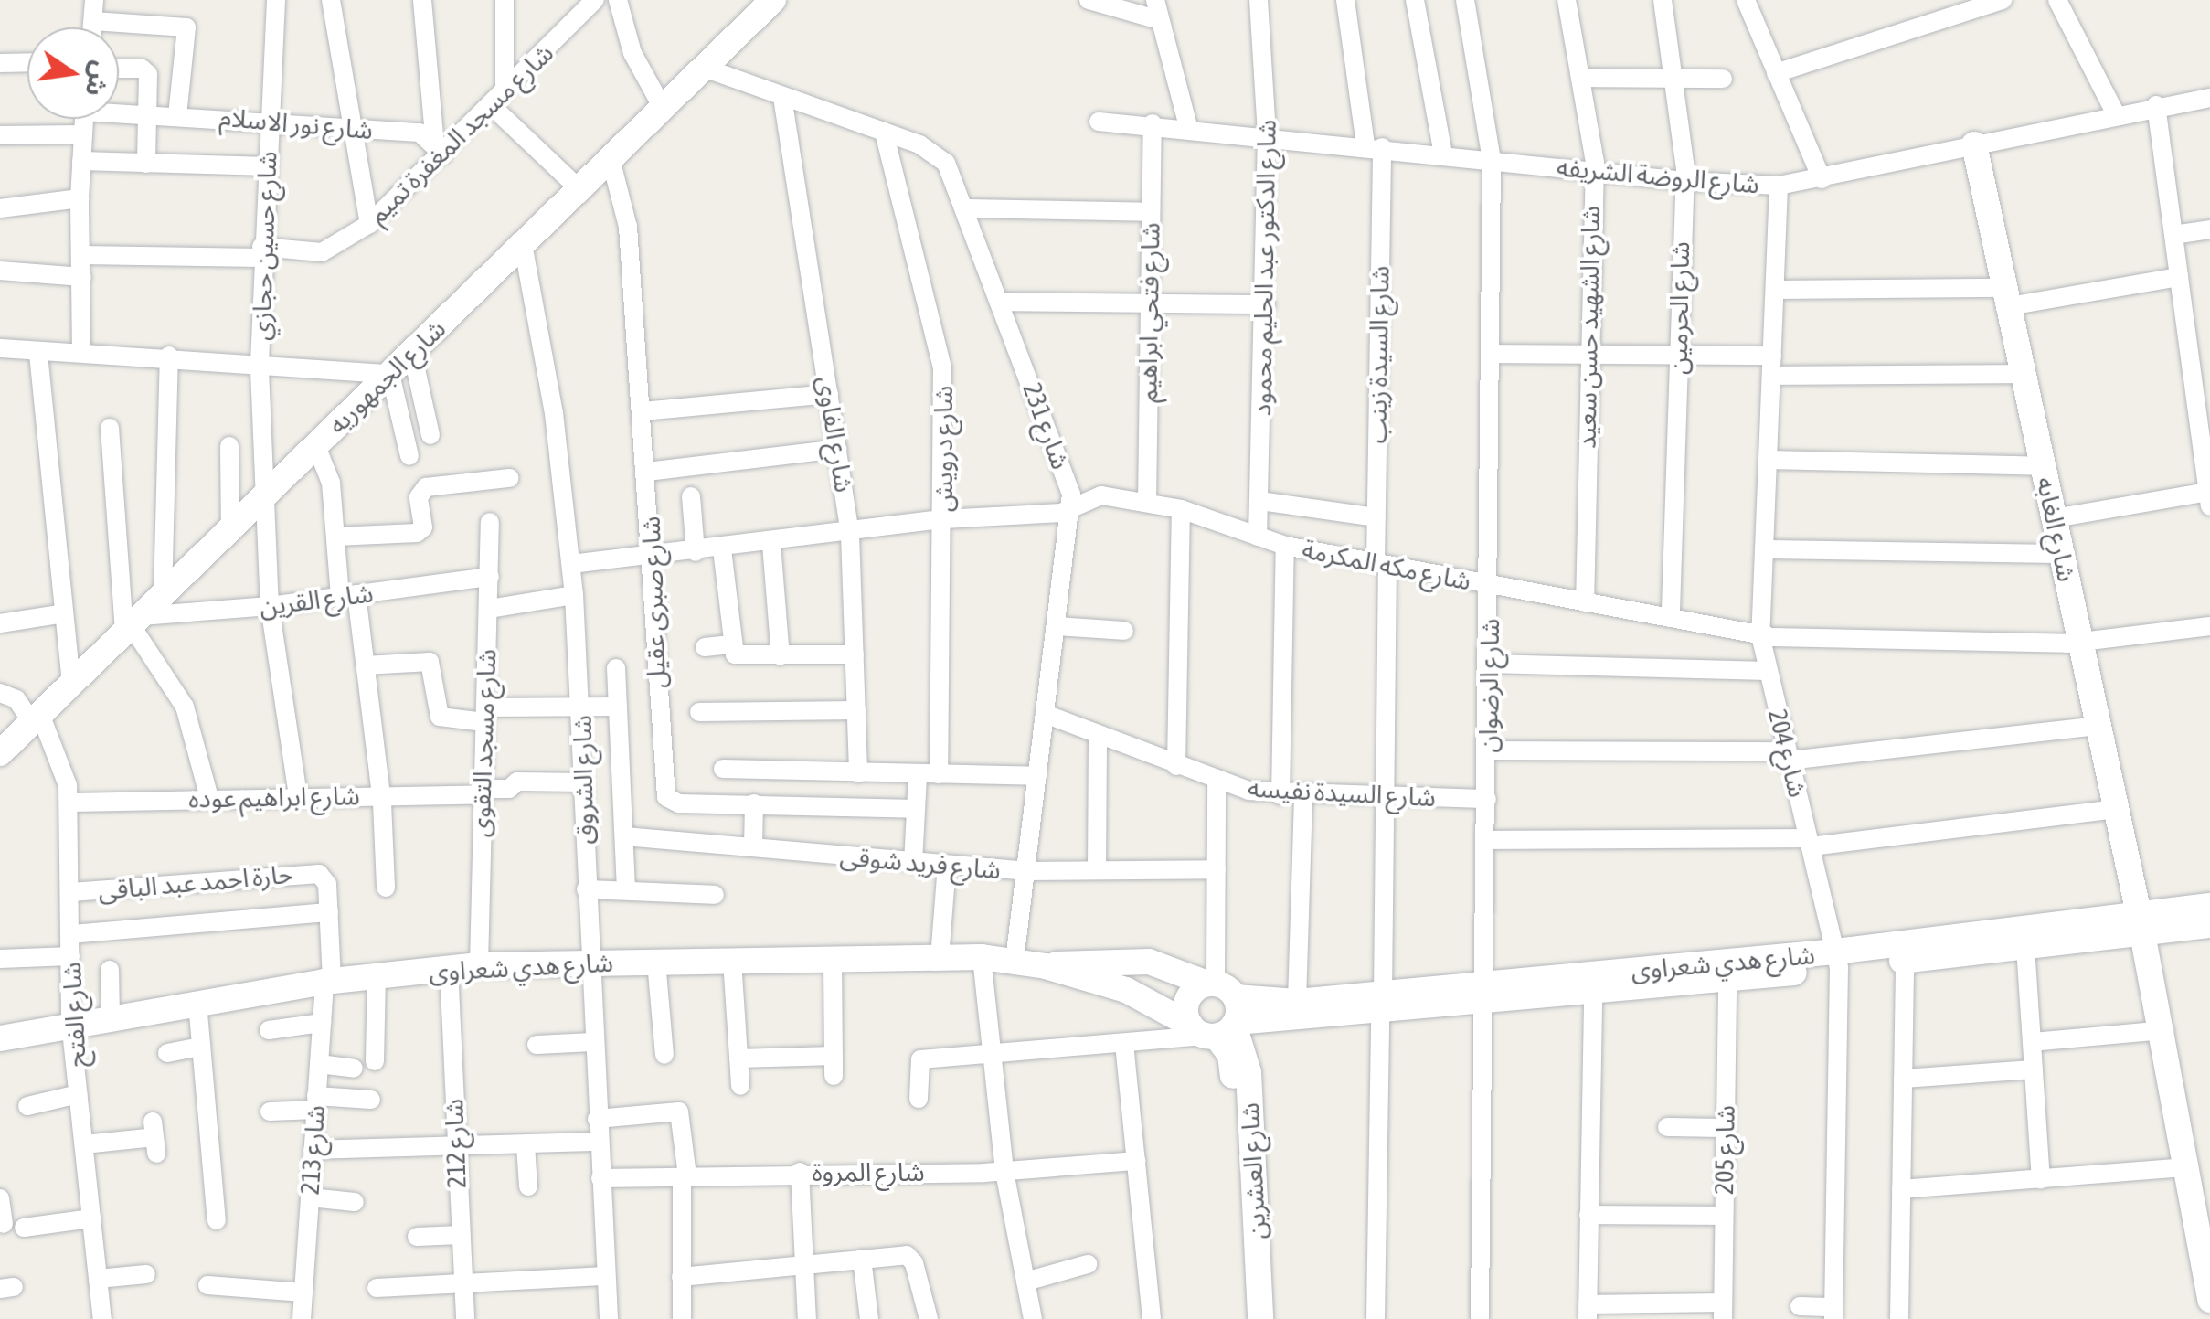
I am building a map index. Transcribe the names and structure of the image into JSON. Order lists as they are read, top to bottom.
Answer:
{
  "streets": {
    "street": [
      "شارع نور الاسلام",
      "شارع مسجد المغفرة تميم",
      "شارع الروضة الشريفه",
      "شارع حسين حجازي",
      "شارع الدكتور عبد الحليم محمود",
      "شارع الحرمين",
      "شارع فتحي ابراهيم",
      "شارع الشهيد حسن سعيد",
      "شارع السيدة زينب",
      "شارع الجمهوريه",
      "شارع 231",
      "شارع الفاوى",
      "شارع درويش",
      "شارع الغابه",
      "شارع مكه المكرمة",
      "شارع القرين",
      "شارع صبرى عقيل",
      "شارع الرضوان",
      "شارع مسجد التقوى",
      "شارع 204",
      "شارع الشروق",
      "شارع السيدة نفيسه",
      "شارع ابراهيم عوده",
      "شارع فريد شوقى",
      "حارة احمد عبد الباقى",
      "شارع هدي شعراوى",
      "شارع الفتح",
      "شارع 212",
      "شارع 213",
      "شارع 205",
      "شارع العشرين",
      "شارع المروة"
    ]
  },
  "crossings": [
    ["شارع نور الاسلام", "شارع مسجد المغفرة تميم"],
    ["شارع نور الاسلام", "شارع حسين حجازي"],
    ["شارع مسجد المغفرة تميم", "شارع حسين حجازي"],
    ["شارع الروضة الشريفه", "شارع الدكتور عبد الحليم محمود"],
    ["شارع الروضة الشريفه", "شارع الحرمين"],
    ["شارع الروضة الشريفه", "شارع فتحي ابراهيم"],
    ["شارع الروضة الشريفه", "شارع الشهيد حسن سعيد"],
    ["شارع الروضة الشريفه", "شارع السيدة زينب"],
    ["شارع الروضة الشريفه", "شارع الغابه"],
    ["شارع الروضة الشريفه", "شارع الرضوان"],
    ["شارع الروضة الشريفه", "شارع 204"],
    ["شارع حسين حجازي", "شارع الجمهوريه"],
    ["شارع حسين حجازي", "شارع القرين"],
    ["شارع حسين حجازي", "شارع ابراهيم عوده"],
    ["شارع الدكتور عبد الحليم محمود", "شارع مكه المكرمة"],
    ["شارع الحرمين", "شارع مكه المكرمة"],
    ["شارع فتحي ابراهيم", "شارع مكه المكرمة"],
    ["شارع الشهيد حسن سعيد", "شارع مكه المكرمة"],
    ["شارع السيدة زينب", "شارع مكه المكرمة"],
    ["شارع السيدة زينب", "شارع السيدة نفيسه"],
    ["شارع السيدة زينب", "شارع هدي شعراوى"],
    ["شارع الجمهوريه", "شارع 231"],
    ["شارع الجمهوريه", "شارع القرين"],
    ["شارع الجمهوريه", "شارع صبرى عقيل"],
    ["شارع الجمهوريه", "شارع الشروق"],
    ["شارع الجمهوريه", "شارع الفتح"],
    ["شارع 231", "شارع الفاوى"],
    ["شارع 231", "شارع درويش"],
    ["شارع 231", "شارع مكه المكرمة"],
    ["شارع 231", "شارع السيدة نفيسه"],
    ["شارع 231", "شارع فريد شوقى"],
    ["شارع 231", "شارع هدي شعراوى"],
    ["شارع الفاوى", "شارع مكه المكرمة"],
    ["شارع درويش", "شارع مكه المكرمة"],
    ["شارع الغابه", "شارع مكه المكرمة"],
    ["شارع الغابه", "شارع هدي شعراوى"],
    ["شارع مكه المكرمة", "شارع صبرى عقيل"],
    ["شارع مكه المكرمة", "شارع الرضوان"],
    ["شارع مكه المكرمة", "شارع 204"],
    ["شارع مكه المكرمة", "شارع الشروق"],
    ["شارع القرين", "شارع مسجد التقوى"],
    ["شارع الرضوان", "شارع السيدة نفيسه"],
    ["شارع الرضوان", "شارع هدي شعراوى"],
    ["شارع مسجد التقوى", "شارع ابراهيم عوده"],
    ["شارع مسجد التقوى", "شارع هدي شعراوى"],
    ["شارع 204", "شارع هدي شعراوى"],
    ["شارع الشروق", "شارع ابراهيم عوده"],
    ["شارع الشروق", "شارع هدي شعراوى"],
    ["شارع الشروق", "شارع المروة"],
    ["شارع ابراهيم عوده", "شارع الفتح"],
    ["حارة احمد عبد الباقى", "شارع هدي شعراوى"],
    ["حارة احمد عبد الباقى", "شارع الفتح"],
    ["حارة احمد عبد الباقى", "شارع 213"],
    ["شارع هدي شعراوى", "شارع الفتح"],
    ["شارع هدي شعراوى", "شارع 212"],
    ["شارع هدي شعراوى", "شارع 213"],
    ["شارع هدي شعراوى", "شارع 205"],
    ["شارع هدي شعراوى", "شارع العشرين"]
  ],
  "north": "right"
}
